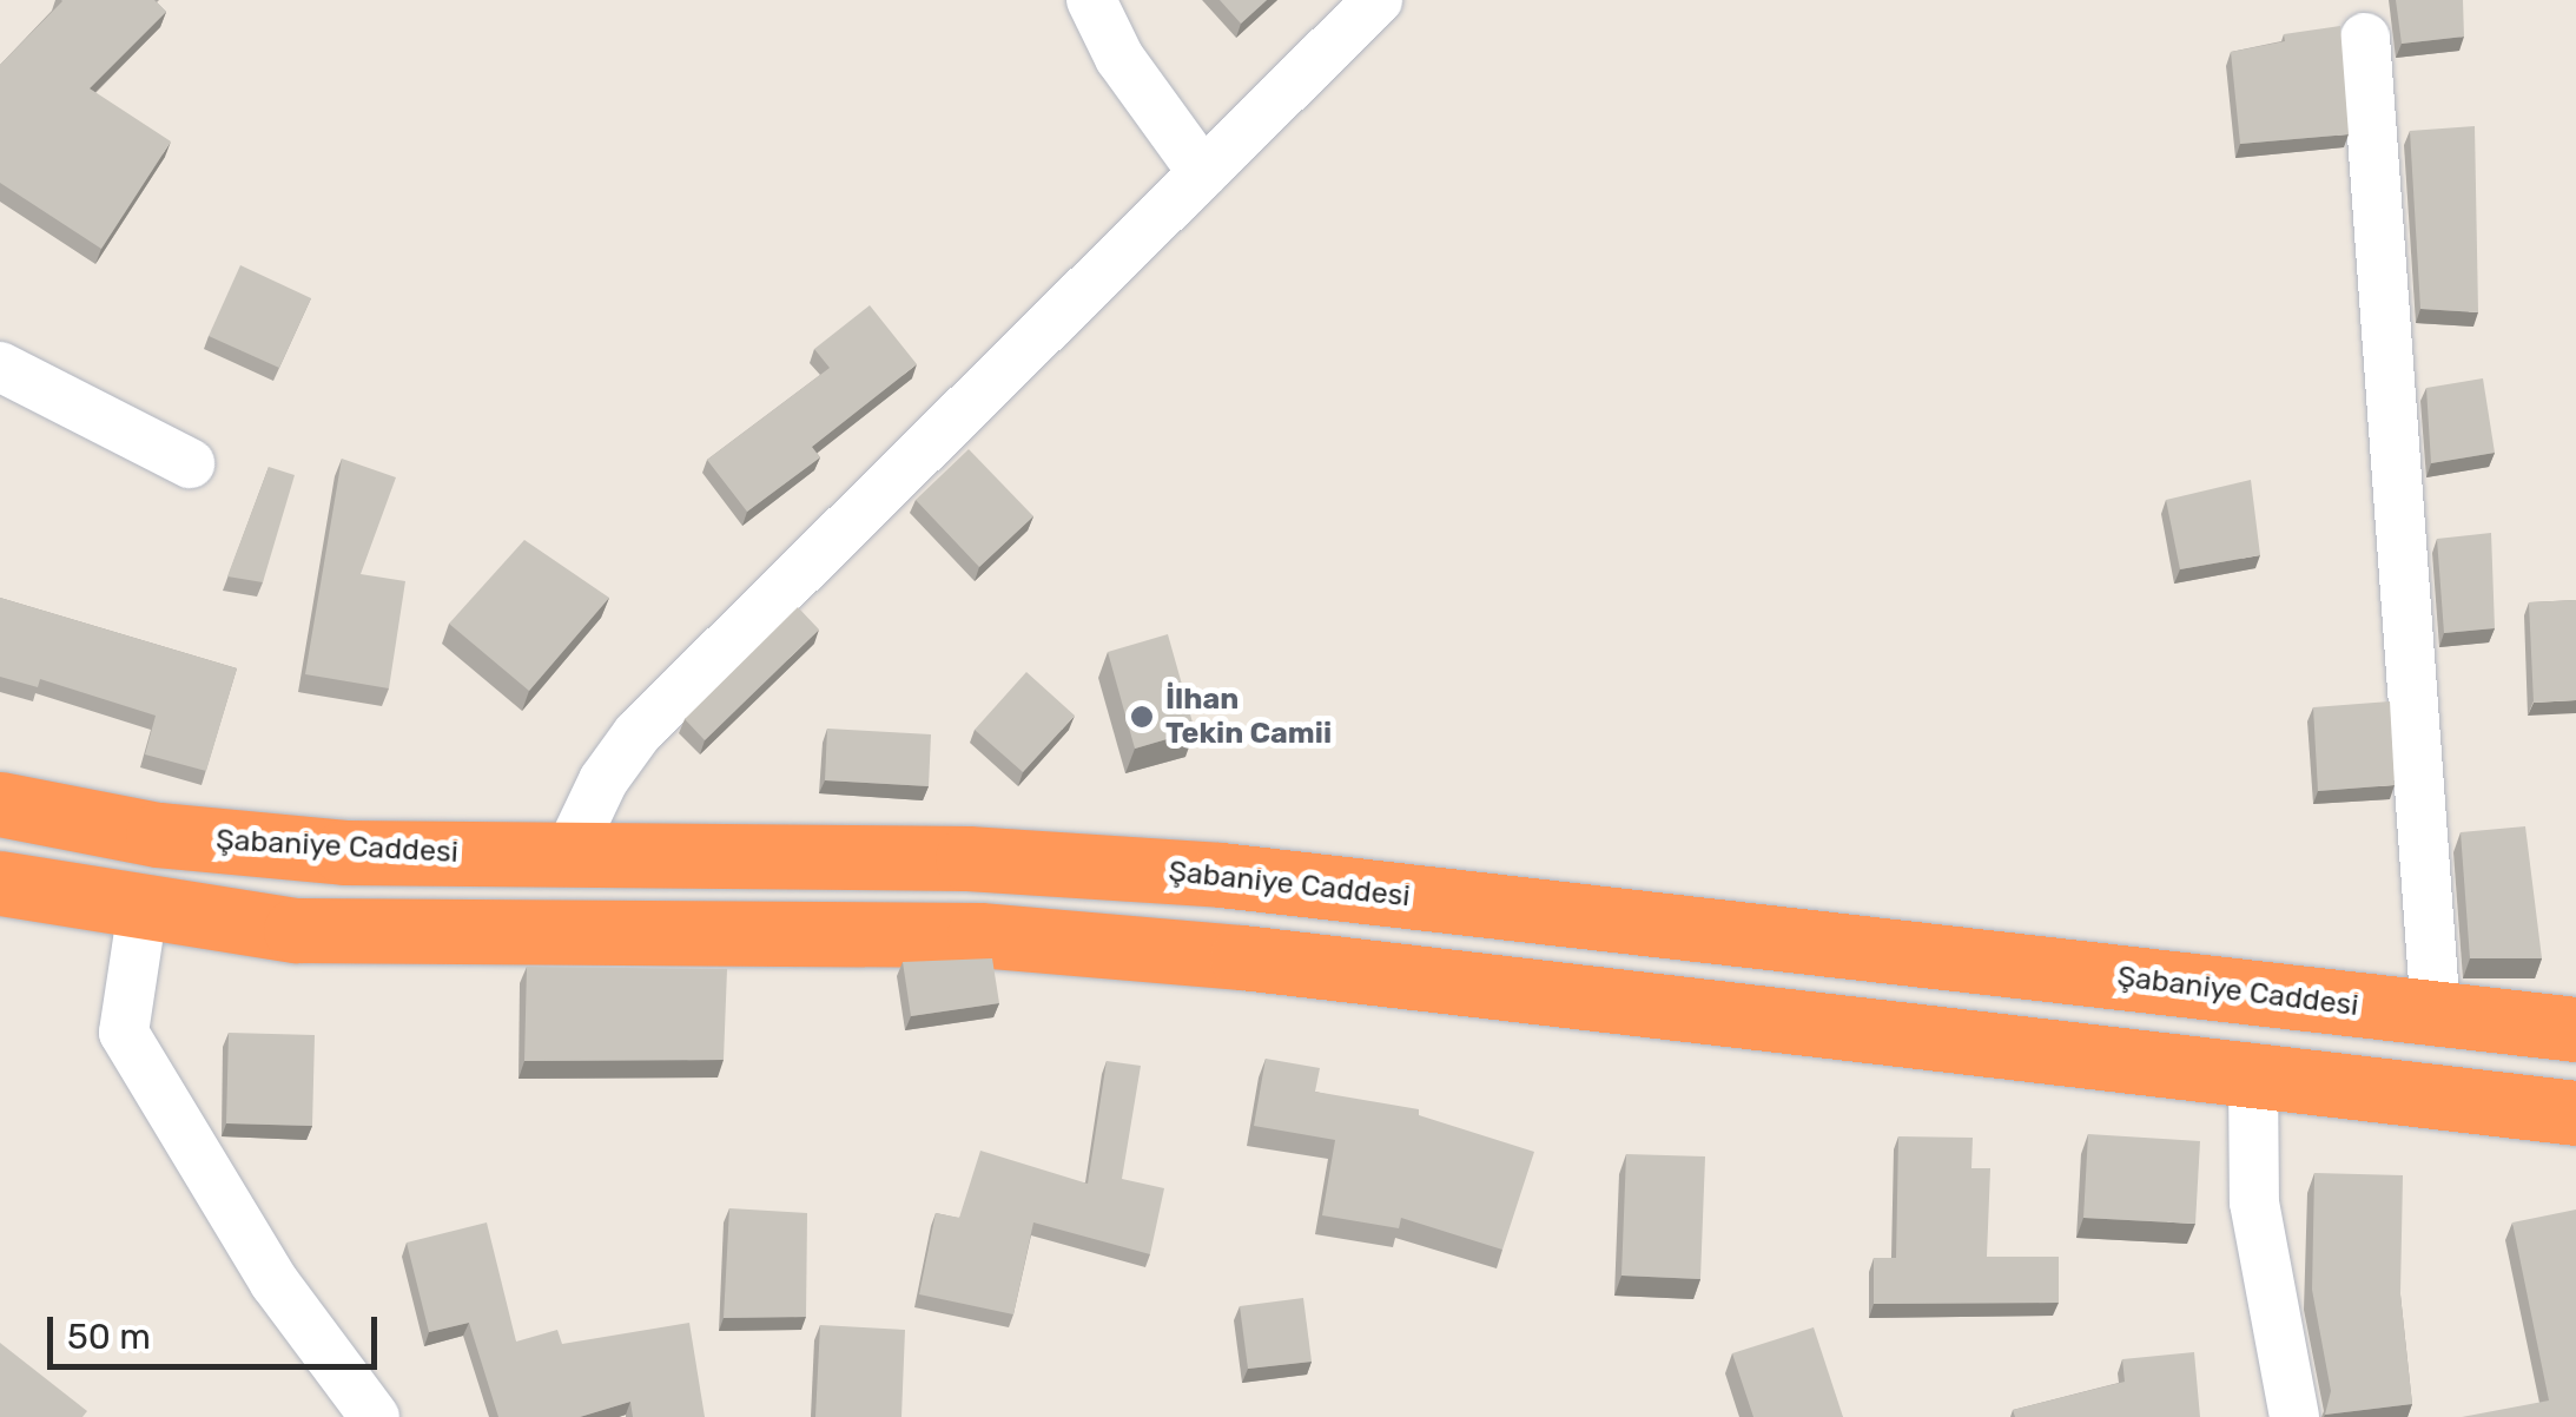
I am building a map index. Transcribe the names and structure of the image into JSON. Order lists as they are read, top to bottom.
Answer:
{
  "streets": {
    "highway": ["Şabaniye Caddesi"]
  },
  "places": ["İlhan Tekin Camii"],
  "scale_bar": "50 m"
}
